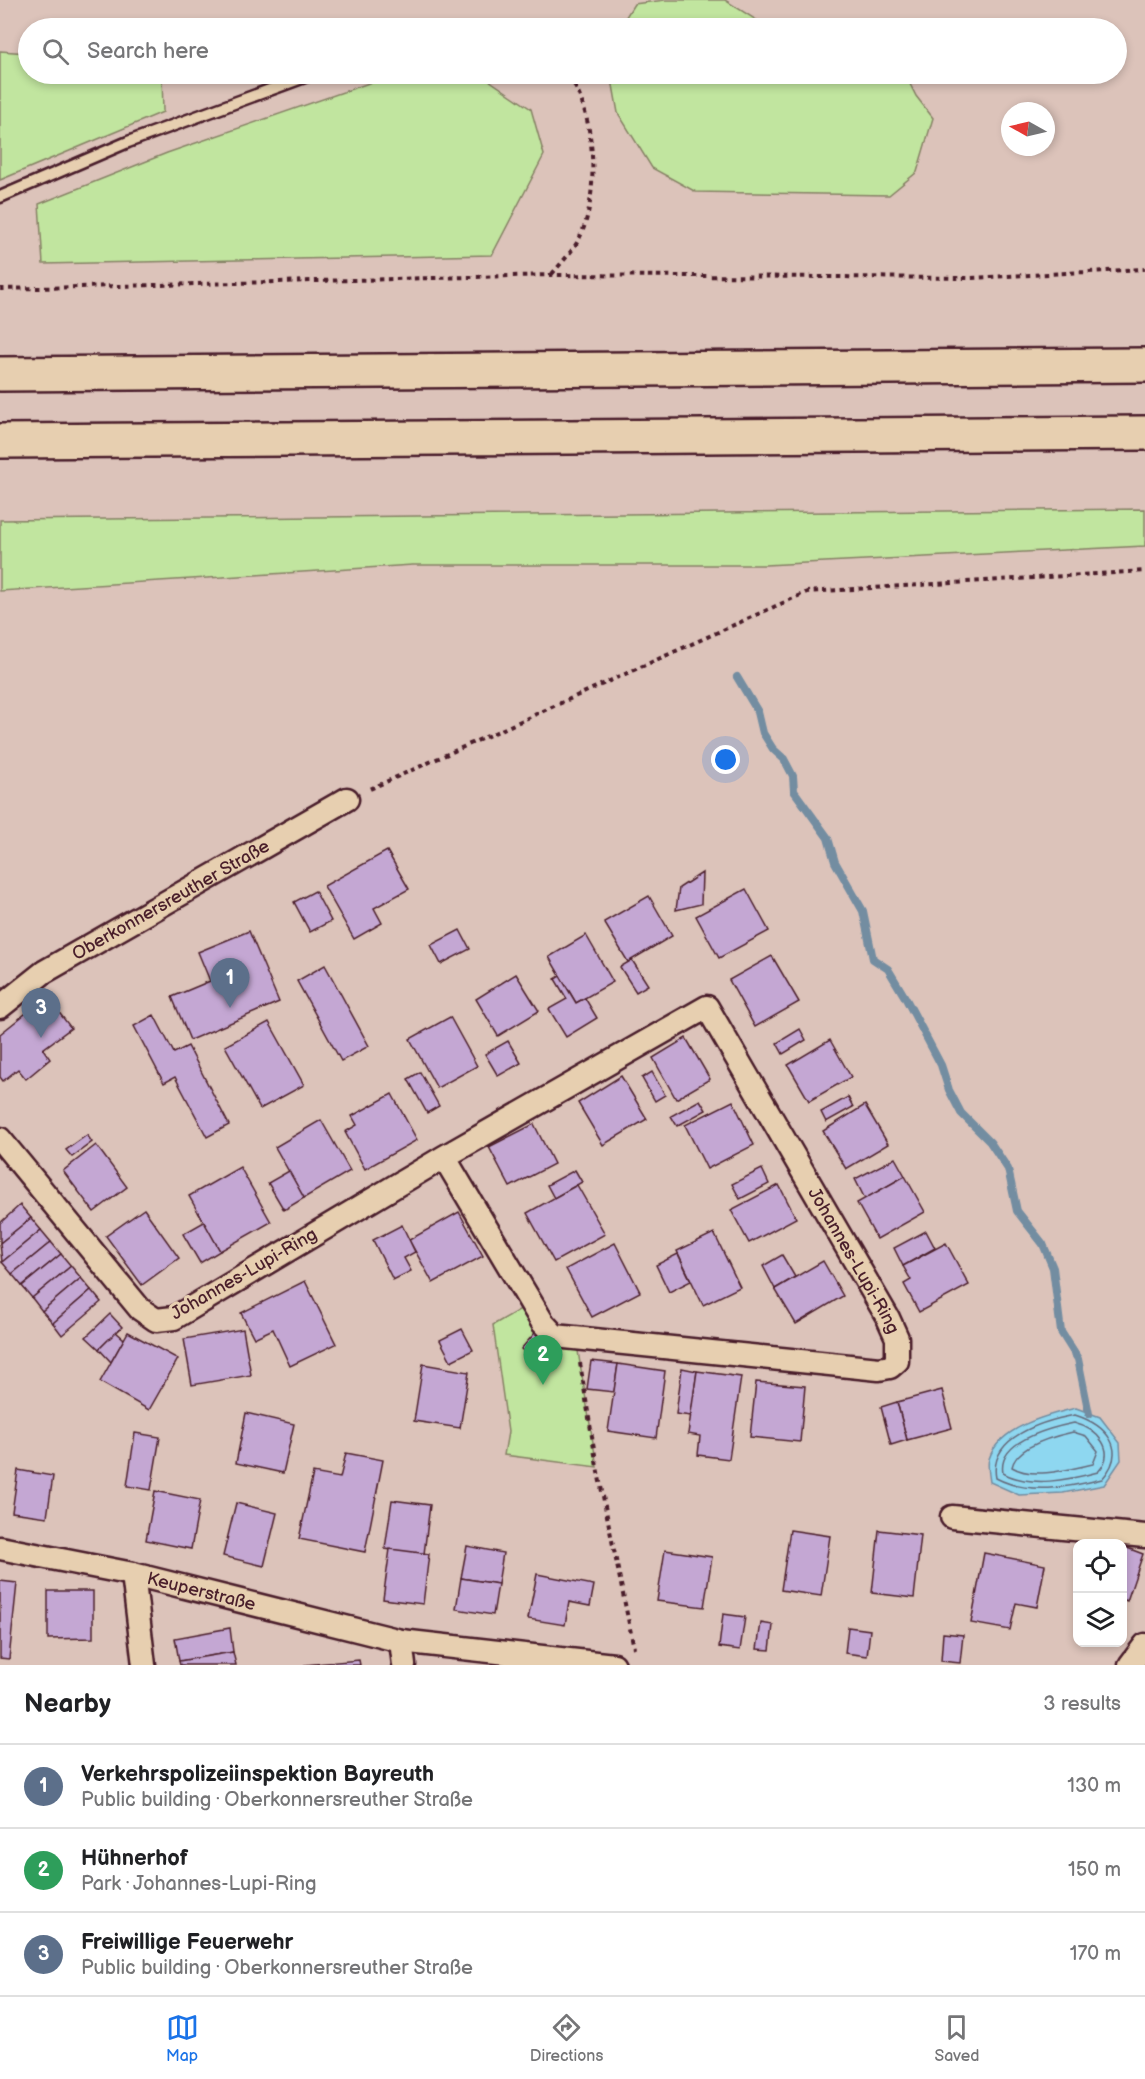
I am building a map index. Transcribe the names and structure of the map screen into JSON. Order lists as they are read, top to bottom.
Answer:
{
  "streets": {
    "street": ["Oberkonnersreuther Straße", "Johannes-Lupi-Ring", "Keuperstraße"]
  },
  "north": "left",
  "page": {
    "search": "Search here",
    "pins": ["1", "3", "2"],
    "heading": ["Nearby", "3 results"],
    "list": [
      {
        "mark": "1",
        "name": "Verkehrspolizeiinspektion Bayreuth",
        "note": "Public building · Oberkonnersreuther Straße",
        "value": "130 m"
      },
      {
        "mark": "2",
        "name": "Hühnerhof",
        "note": "Park · Johannes-Lupi-Ring",
        "value": "150 m"
      },
      {
        "mark": "3",
        "name": "Freiwillige Feuerwehr",
        "note": "Public building · Oberkonnersreuther Straße",
        "value": "170 m"
      }
    ],
    "nav": ["Map", "Directions", "Saved"]
  }
}
